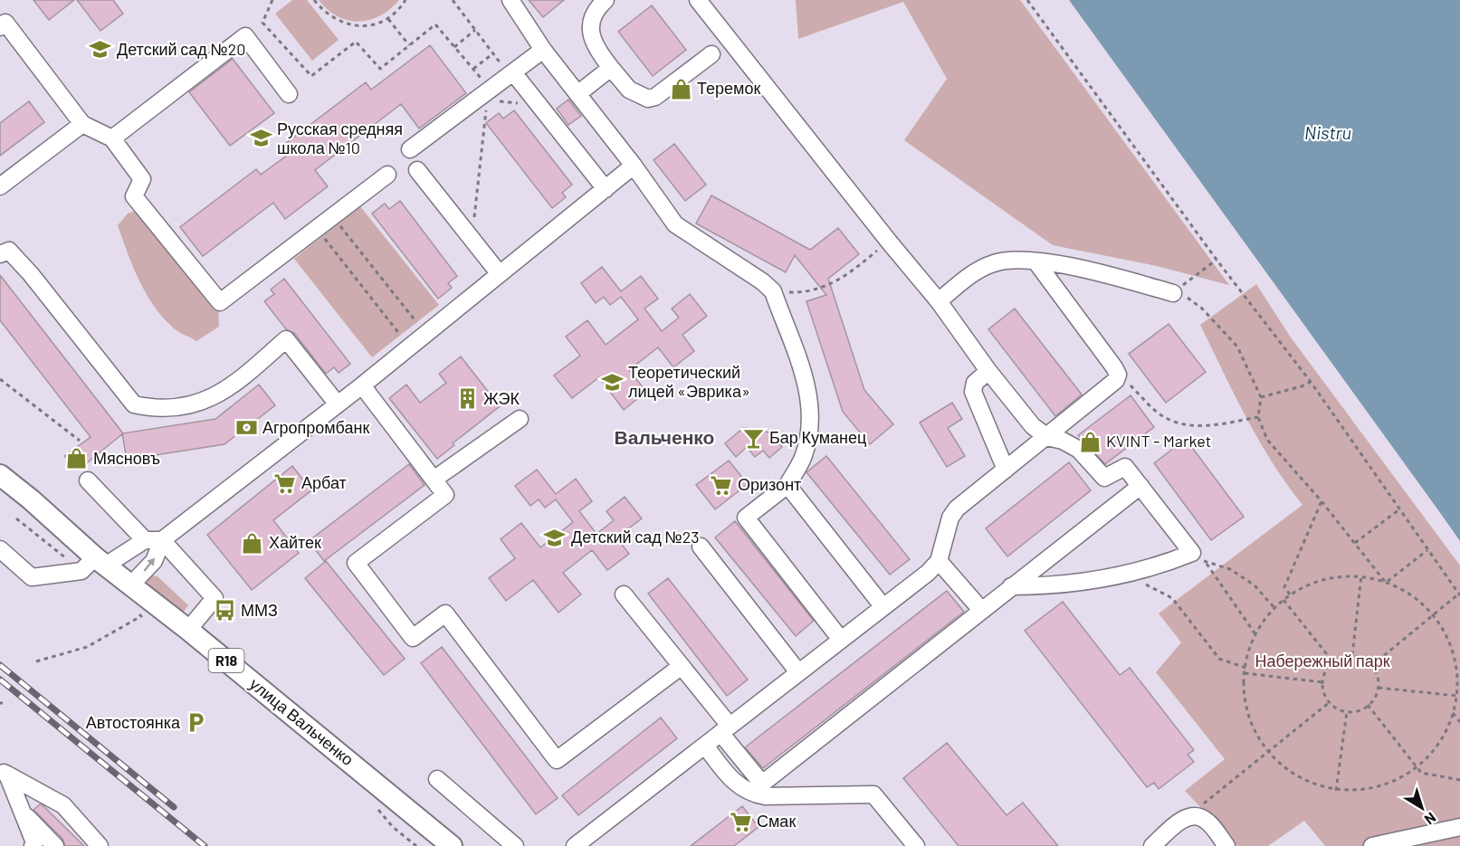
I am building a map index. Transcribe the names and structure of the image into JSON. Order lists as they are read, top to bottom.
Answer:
{
  "streets": {
    "main road": ["R18", "улица Вальченко"]
  },
  "districts": ["Вальченко"],
  "water": ["Nistru"],
  "parks": ["Набережный парк"],
  "places": {
    "school or university": [
      "Детский сад №20",
      "Русская средняя школа №10",
      "Теоретический лицей «Эврика»",
      "Детский сад №23"
    ],
    "shop": [
      "Теремок",
      "KVINT - Market",
      "Мясновъ",
      "Хайтек"
    ],
    "building": ["ЖЭК"],
    "bank": ["Агропромбанк"],
    "bar": ["Бар Куманец"],
    "supermarket": ["Арбат", "Оризонт", "Смак"],
    "bus stop": ["ММЗ"],
    "parking": ["Автостоянка"]
  },
  "north": "bottom right"
}
